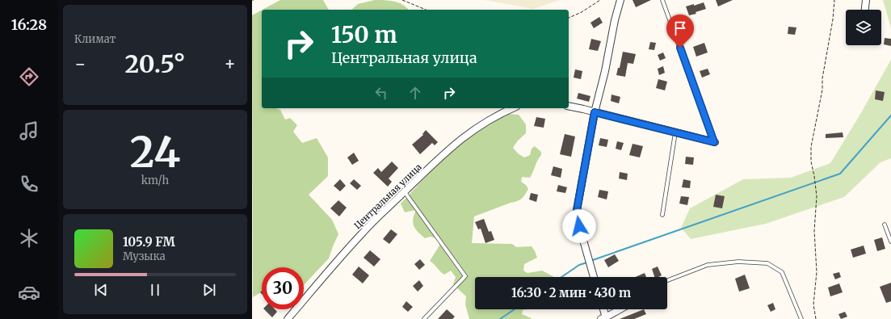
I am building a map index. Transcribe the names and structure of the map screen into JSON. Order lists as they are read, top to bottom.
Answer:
{
  "streets": {
    "street": ["Центральная улица"]
  },
  "page": {
    "tabs": "16:28",
    "tile": [
      "Климат",
      ["24", "km/h"]
    ],
    "turn": ["150 m", "Центральная улица"],
    "heat": ["−", "20.5°", "+"],
    "song": ["105.9 FM", "Музыка"],
    "limit": "30",
    "trip": "16:30 · 2 мин · 430 m"
  }
}
